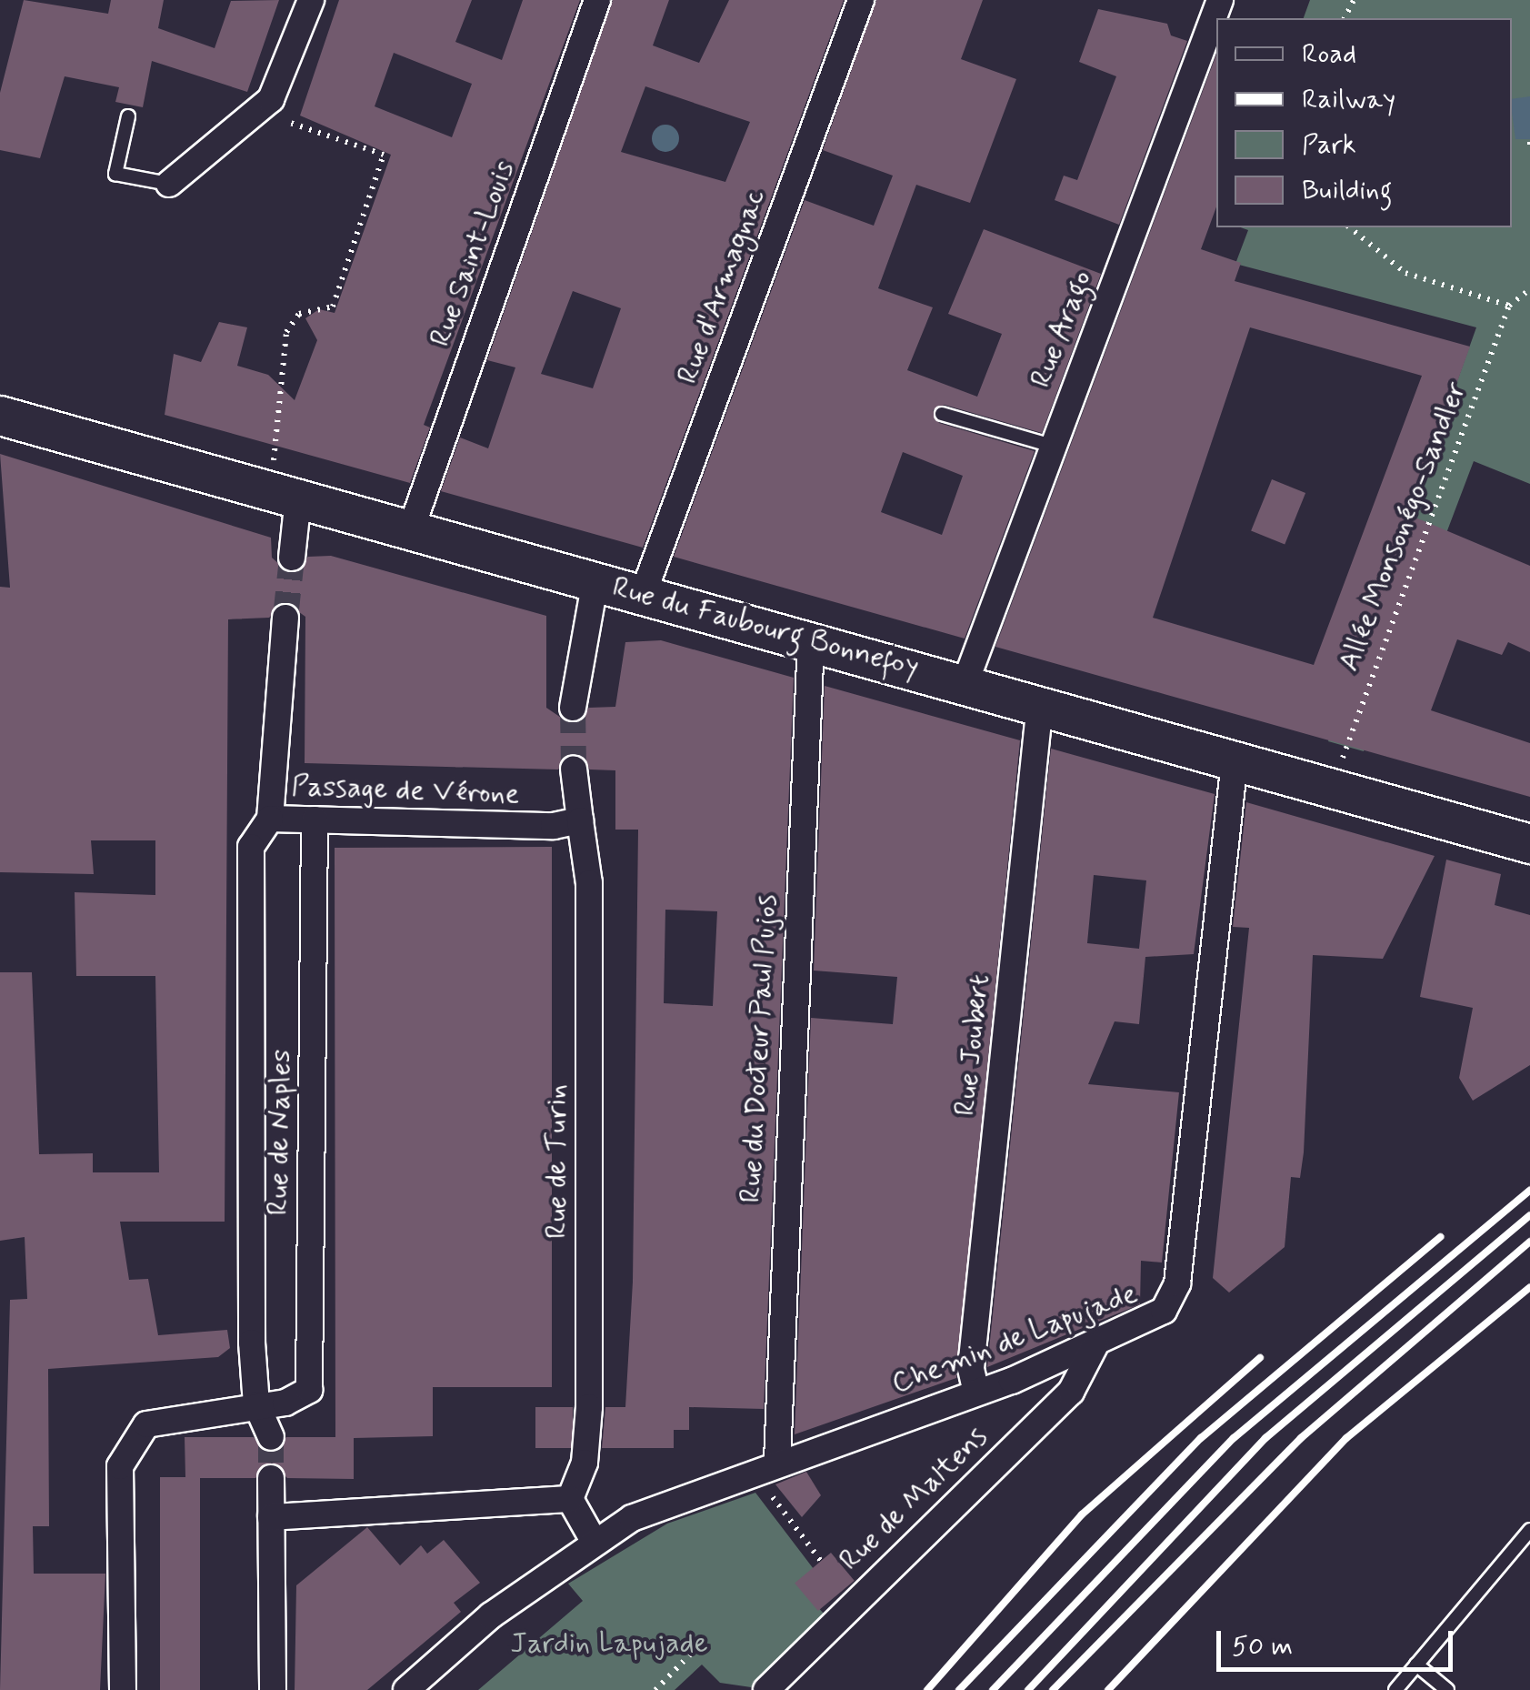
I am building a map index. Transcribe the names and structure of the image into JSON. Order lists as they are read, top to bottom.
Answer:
{
  "streets": {
    "main road": ["Rue du Faubourg Bonnefoy"],
    "street": [
      "Rue Saint-Louis",
      "Rue d'Armagnac",
      "Rue Arago",
      "Passage de Vérone",
      "Rue Joubert",
      "Rue du Docteur Paul Pujos",
      "Rue de Naples",
      "Rue de Turin",
      "Chemin de Lapujade",
      "Rue de Maltens"
    ],
    "path": ["Allée Monsonégo-Sandler"]
  },
  "crossings": [
    ["Rue Saint-Louis", "Rue du Faubourg Bonnefoy"],
    ["Rue d'Armagnac", "Rue du Faubourg Bonnefoy"],
    ["Rue Arago", "Rue du Faubourg Bonnefoy"],
    ["Allée Monsonégo-Sandler", "Rue du Faubourg Bonnefoy"],
    ["Rue du Faubourg Bonnefoy", "Rue Joubert"],
    ["Rue du Faubourg Bonnefoy", "Rue du Docteur Paul Pujos"],
    ["Rue du Faubourg Bonnefoy", "Chemin de Lapujade"],
    ["Passage de Vérone", "Rue de Naples"],
    ["Passage de Vérone", "Rue de Turin"],
    ["Rue Joubert", "Chemin de Lapujade"],
    ["Rue du Docteur Paul Pujos", "Chemin de Lapujade"],
    ["Chemin de Lapujade", "Rue de Maltens"]
  ],
  "parks": ["Jardin Lapujade"],
  "legend": [
    "Road",
    "Railway",
    "Park",
    "Building"
  ],
  "scale_bar": "50 m"
}
